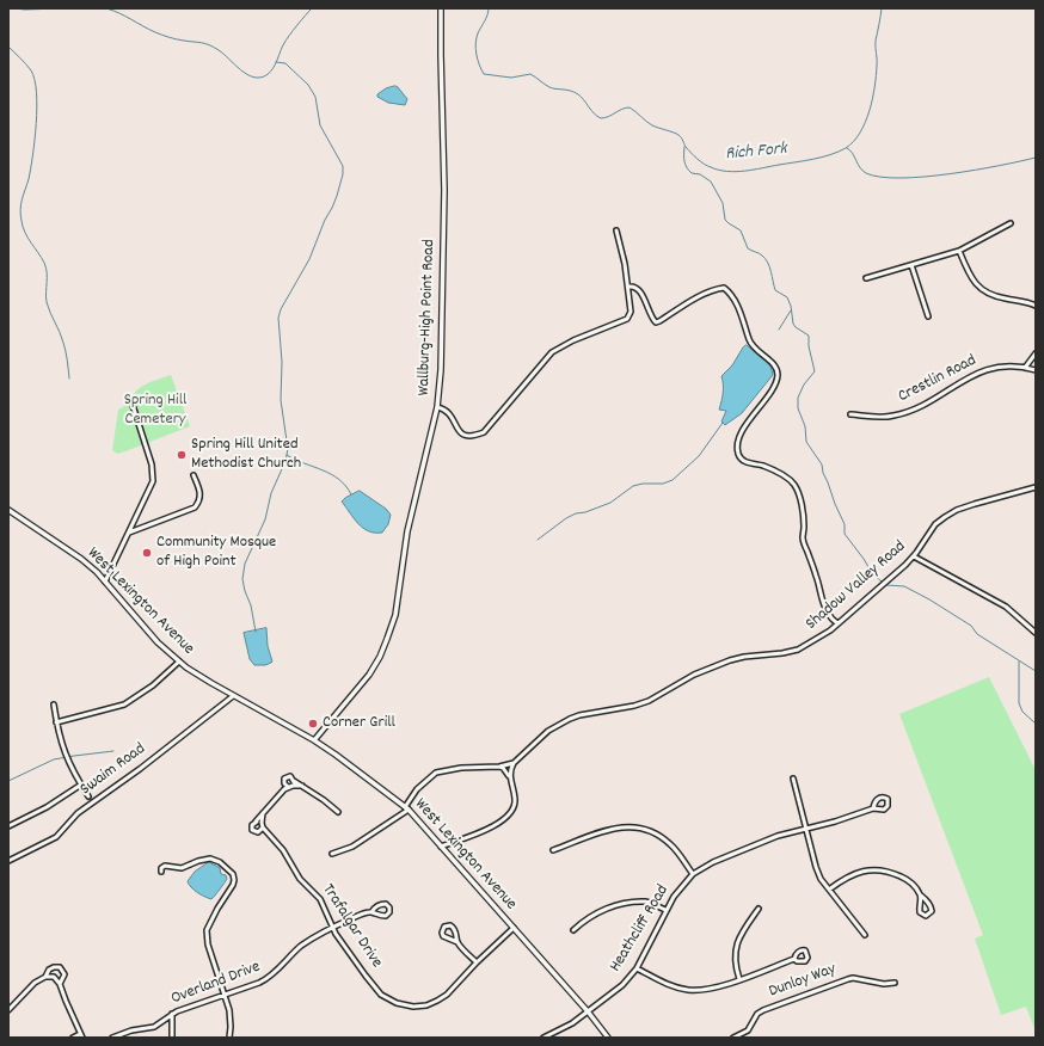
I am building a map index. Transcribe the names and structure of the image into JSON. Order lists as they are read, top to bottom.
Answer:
{
  "streets": {
    "street": [
      "Wallburg-High Point Road",
      "Crestlin Road",
      "Shadow Valley Road",
      "West Lexington Avenue",
      "Swaim Road",
      "Trafalgar Drive",
      "Heathcliff Road",
      "Dunloy Way",
      "Overland Drive"
    ]
  },
  "crossings": [
    ["Wallburg-High Point Road", "West Lexington Avenue"],
    ["Shadow Valley Road", "West Lexington Avenue"],
    ["West Lexington Avenue", "Swaim Road"],
    ["West Lexington Avenue", "Trafalgar Drive"],
    ["West Lexington Avenue", "Heathcliff Road"],
    ["Trafalgar Drive", "Overland Drive"]
  ],
  "water": ["Rich Fork"],
  "parks": ["Spring Hill Cemetery"],
  "places": ["Spring Hill United Methodist Church", "Community Mosque of High Point", "Corner Grill"]
}
